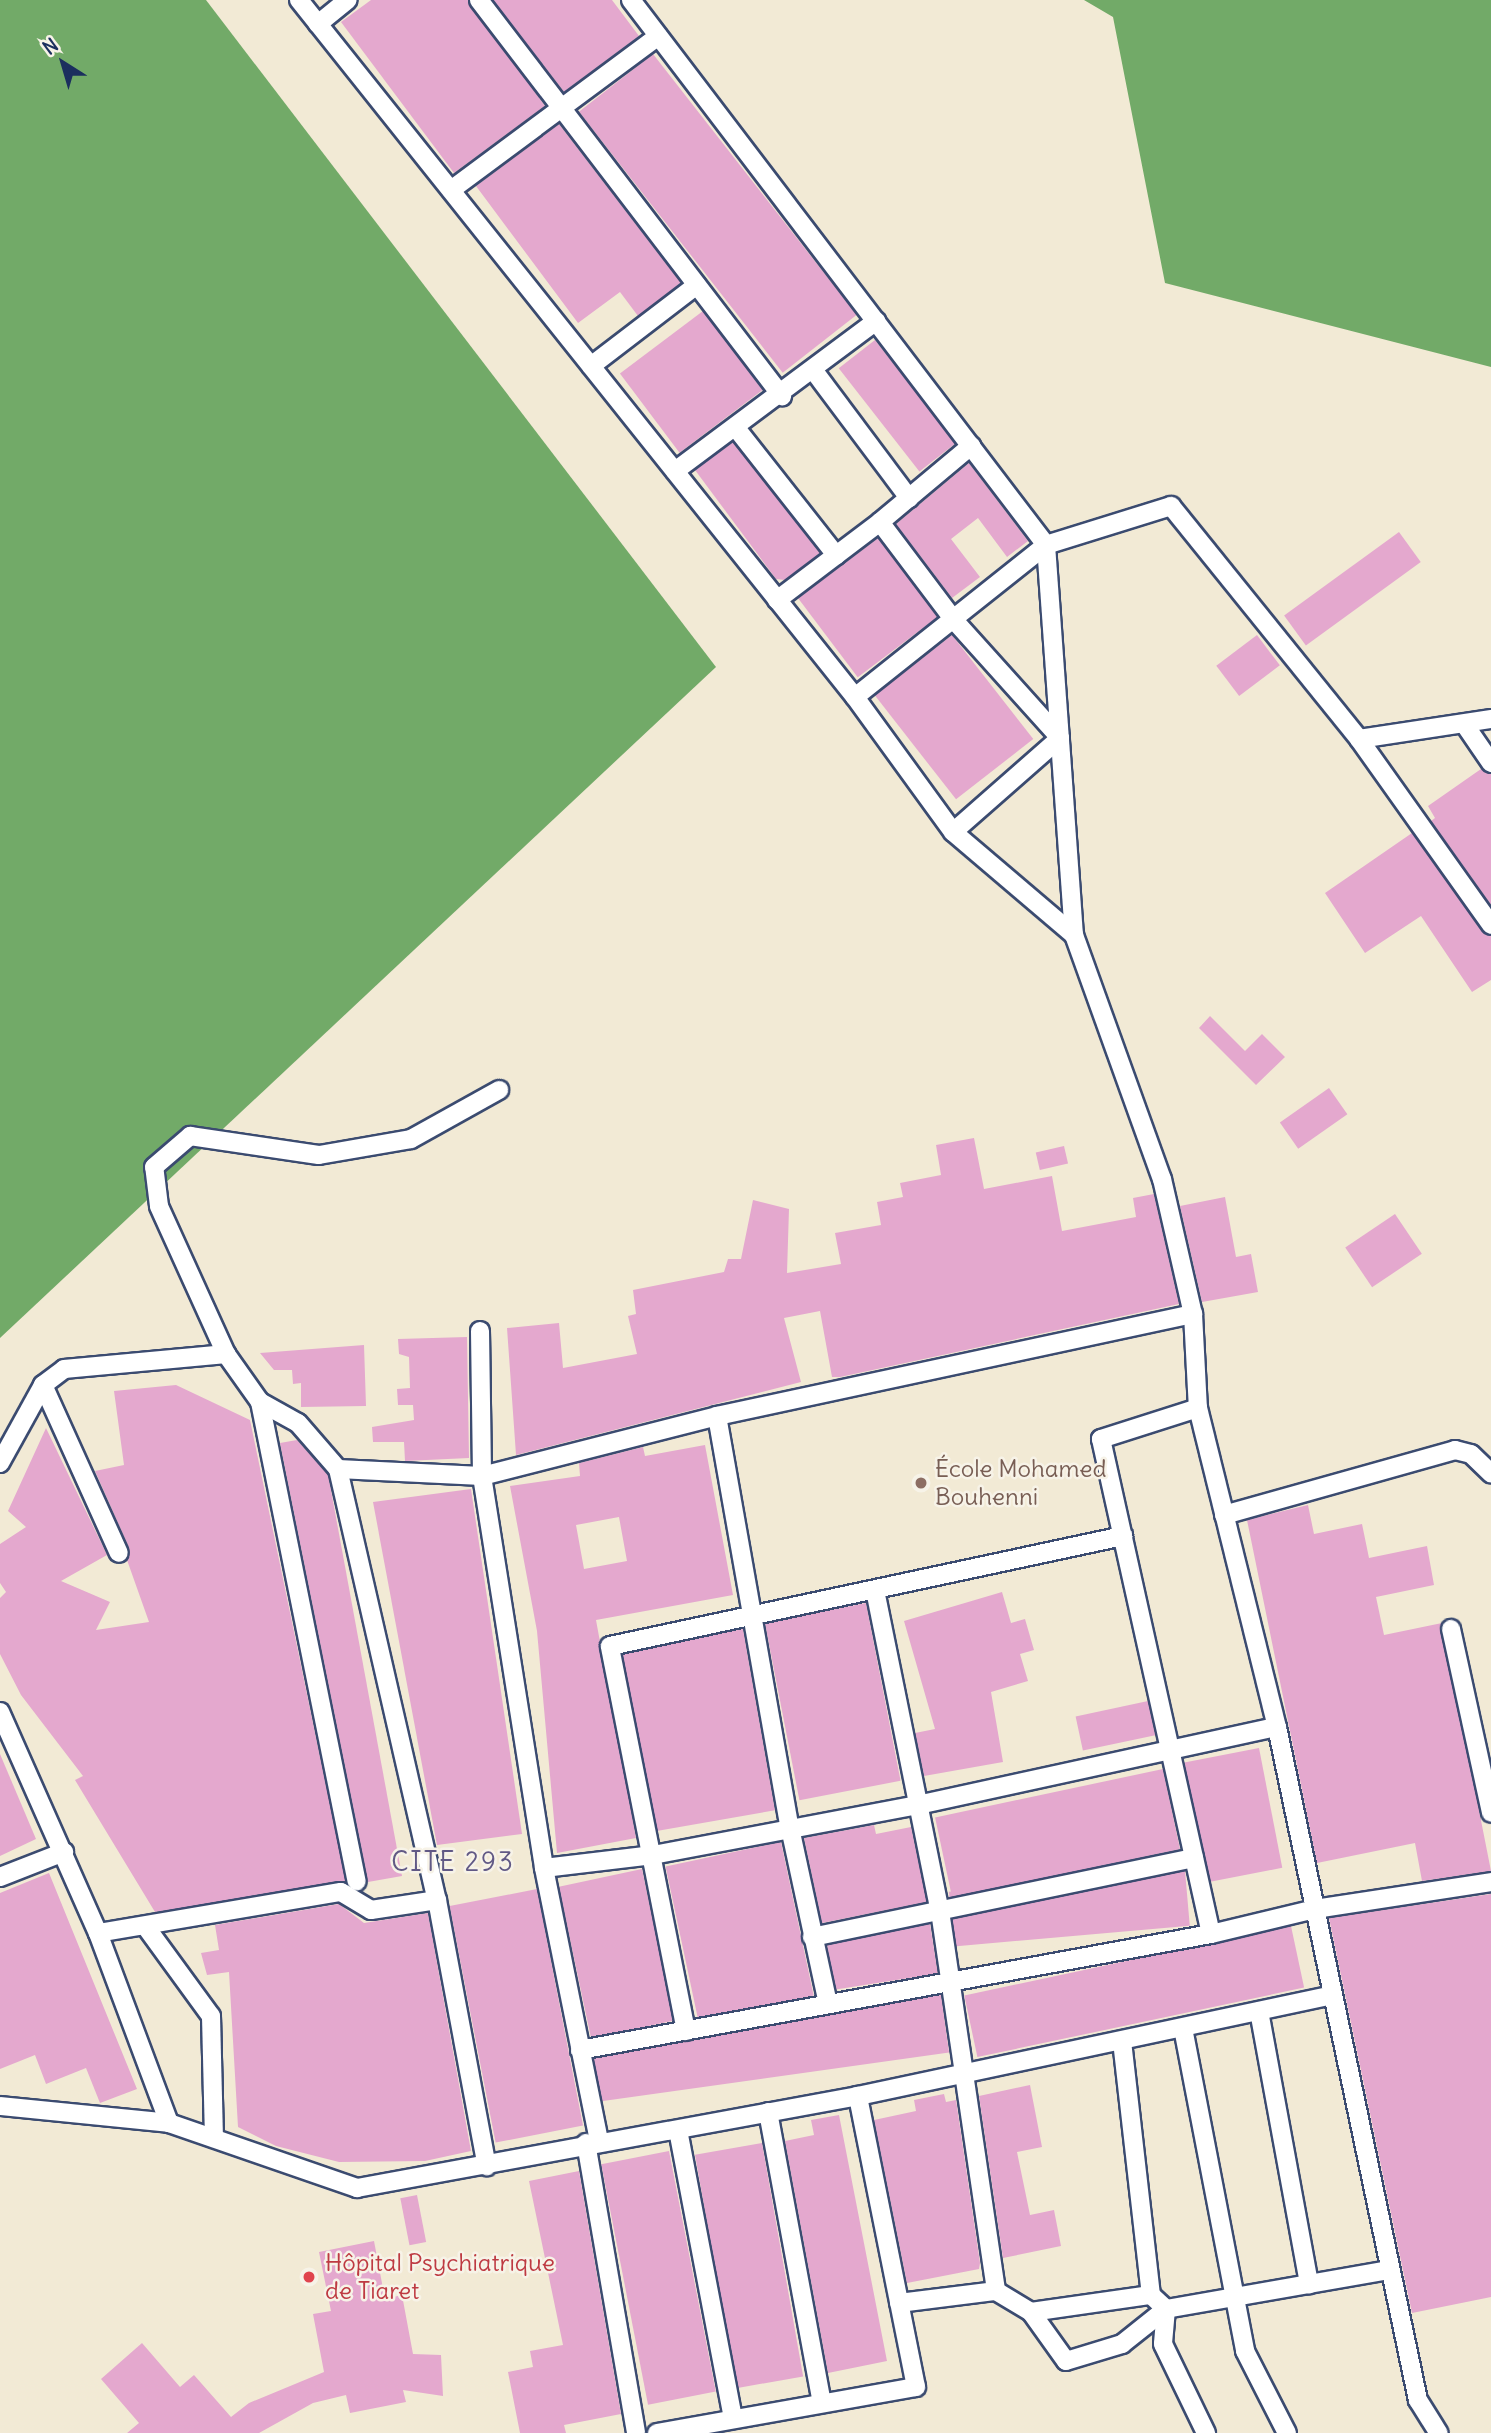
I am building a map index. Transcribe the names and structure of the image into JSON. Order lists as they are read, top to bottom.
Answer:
{
  "districts": ["CITE 293"],
  "places": ["École Mohamed Bouhenni", "Hôpital Psychiatrique de Tiaret"],
  "north": "top left"
}
